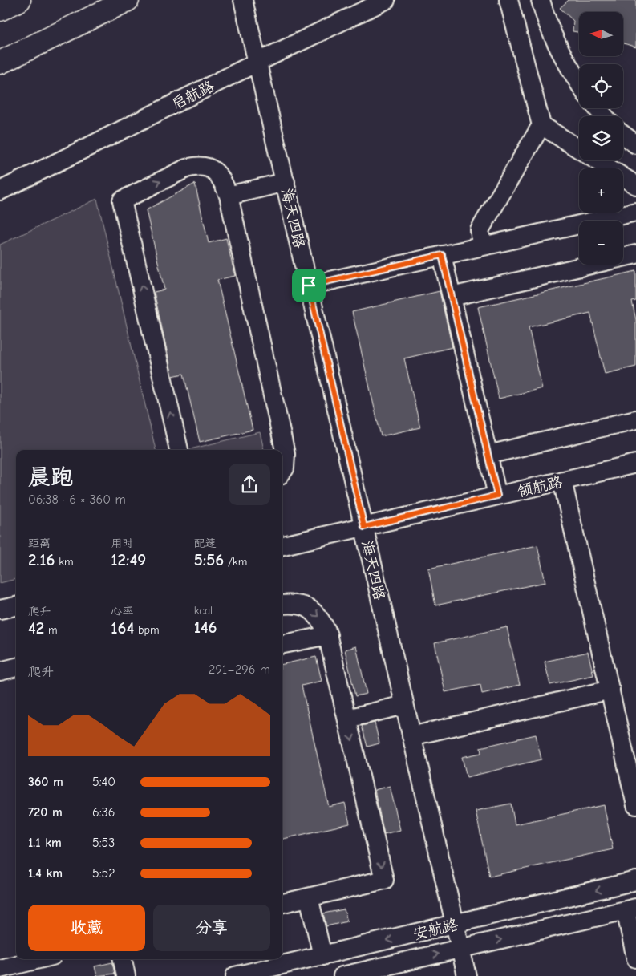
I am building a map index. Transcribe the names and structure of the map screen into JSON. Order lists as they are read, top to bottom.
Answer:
{
  "streets": {
    "street": [
      "启航路",
      "海天四路",
      "领航路",
      "安航路"
    ]
  },
  "crossings": [
    ["启航路", "海天四路"],
    ["海天四路", "领航路"],
    ["海天四路", "安航路"]
  ],
  "north": "left",
  "page": {
    "map_buttons": ["+", "−"],
    "heading": ["晨跑", "06:38 · 6 × 360 m"],
    "stats": [
      ["距离", "2.16 km"],
      ["用时", "12:49"],
      ["配速", "5:56 /km"],
      ["爬升", "42 m"],
      ["心率", "164 bpm"],
      ["kcal", "146"]
    ],
    "chart": ["爬升", "291–296 m"],
    "list": [
      {
        "name": "360 m",
        "note": "5:40"
      },
      {
        "name": "720 m",
        "note": "6:36"
      },
      {
        "name": "1.1 km",
        "note": "5:53"
      },
      {
        "name": "1.4 km",
        "note": "5:52"
      }
    ],
    "buttons": ["收藏", "分享"]
  }
}
